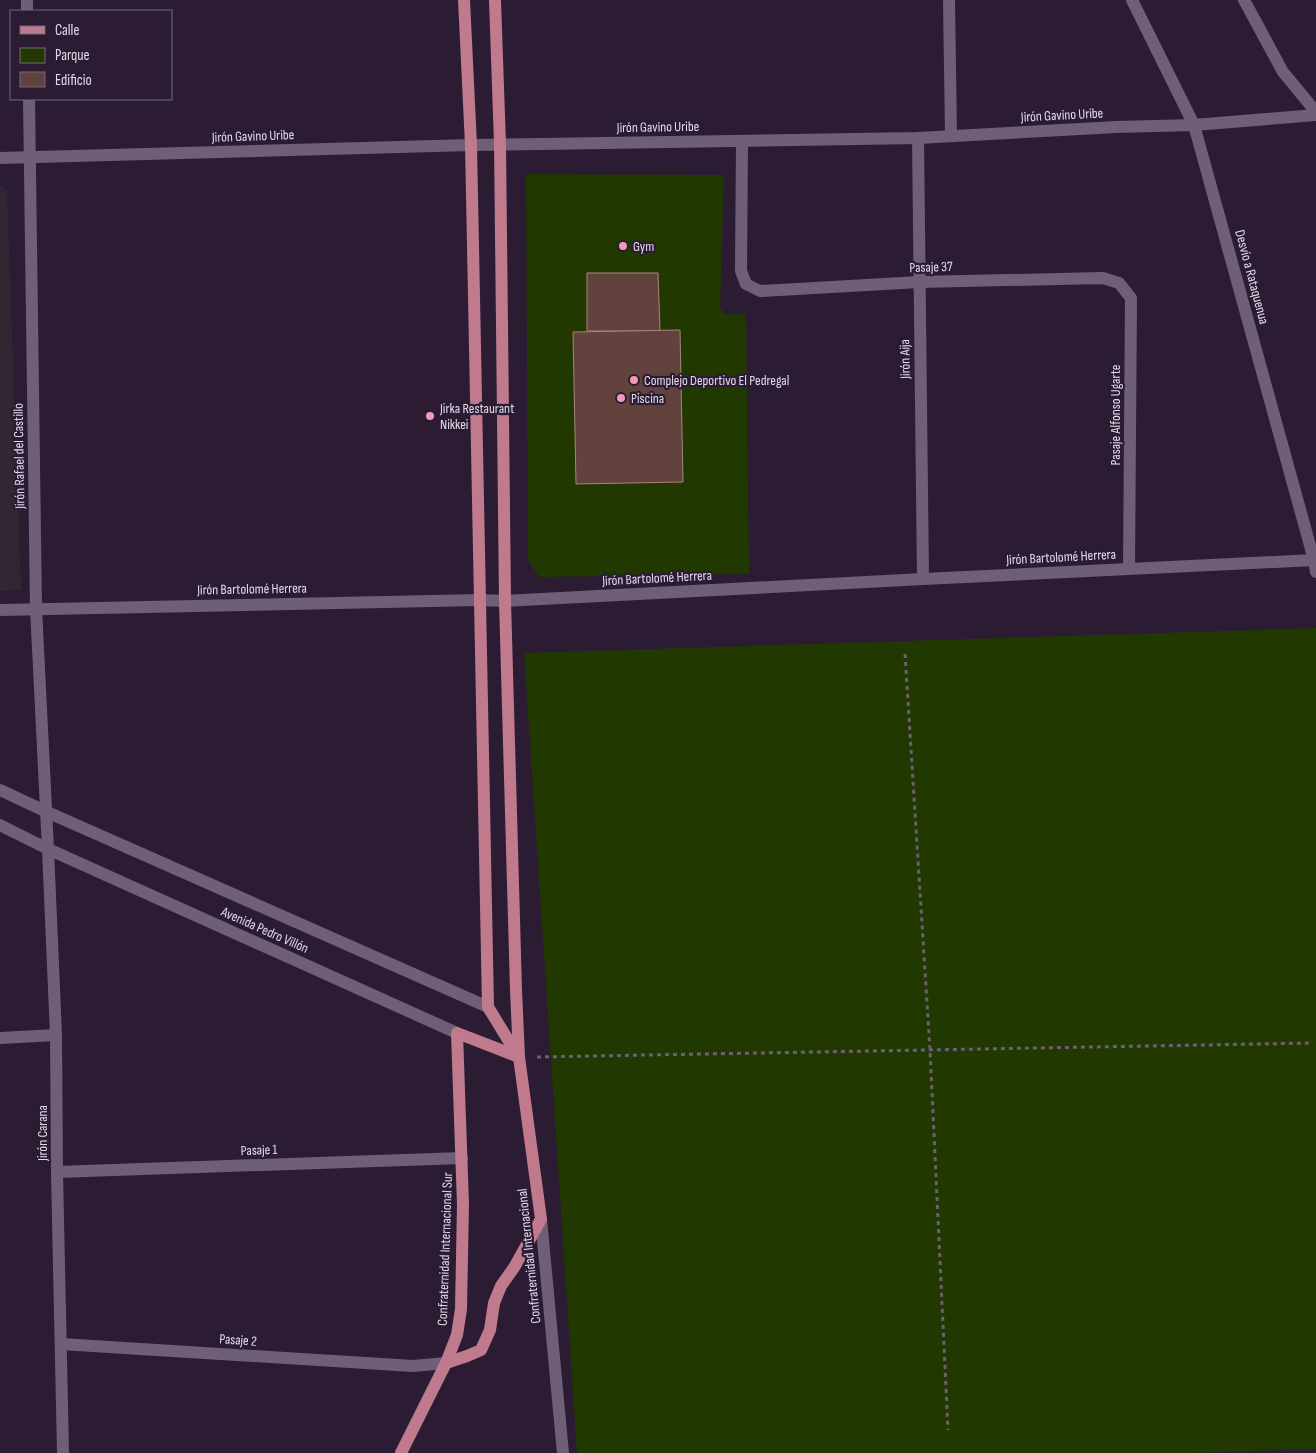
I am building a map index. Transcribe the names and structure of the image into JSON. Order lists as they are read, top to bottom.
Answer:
{
  "streets": {
    "main road": ["Avenida Pedro Villón", "Confraternidad Internacional Sur", "Confraternidad Internacional"],
    "street": [
      "Jirón Gavino Uribe",
      "Pasaje 37",
      "Desvío a Rataquenua",
      "Jirón Aija",
      "Pasaje Alfonso Ugarte",
      "Jirón Rafael del Castillo",
      "Jirón Bartolomé Herrera",
      "Jirón Carana",
      "Pasaje 1",
      "Pasaje 2"
    ]
  },
  "crossings": [
    ["Jirón Gavino Uribe", "Pasaje 37"],
    ["Jirón Gavino Uribe", "Desvío a Rataquenua"],
    ["Jirón Gavino Uribe", "Jirón Aija"],
    ["Jirón Gavino Uribe", "Jirón Rafael del Castillo"],
    ["Jirón Gavino Uribe", "Confraternidad Internacional"],
    ["Pasaje 37", "Jirón Aija"],
    ["Pasaje 37", "Pasaje Alfonso Ugarte"],
    ["Desvío a Rataquenua", "Jirón Bartolomé Herrera"],
    ["Jirón Aija", "Jirón Bartolomé Herrera"],
    ["Pasaje Alfonso Ugarte", "Jirón Bartolomé Herrera"],
    ["Jirón Rafael del Castillo", "Jirón Bartolomé Herrera"],
    ["Jirón Rafael del Castillo", "Avenida Pedro Villón"],
    ["Jirón Rafael del Castillo", "Jirón Carana"],
    ["Jirón Bartolomé Herrera", "Confraternidad Internacional"],
    ["Avenida Pedro Villón", "Jirón Carana"],
    ["Avenida Pedro Villón", "Confraternidad Internacional Sur"],
    ["Avenida Pedro Villón", "Confraternidad Internacional"],
    ["Jirón Carana", "Pasaje 1"],
    ["Jirón Carana", "Pasaje 2"],
    ["Pasaje 1", "Confraternidad Internacional Sur"],
    ["Confraternidad Internacional Sur", "Pasaje 2"]
  ],
  "places": [
    "Gym",
    "Complejo Deportivo El Pedregal",
    "Piscina",
    "Jirka Restaurant Nikkei"
  ],
  "legend": ["Calle", "Parque", "Edificio"]
}
